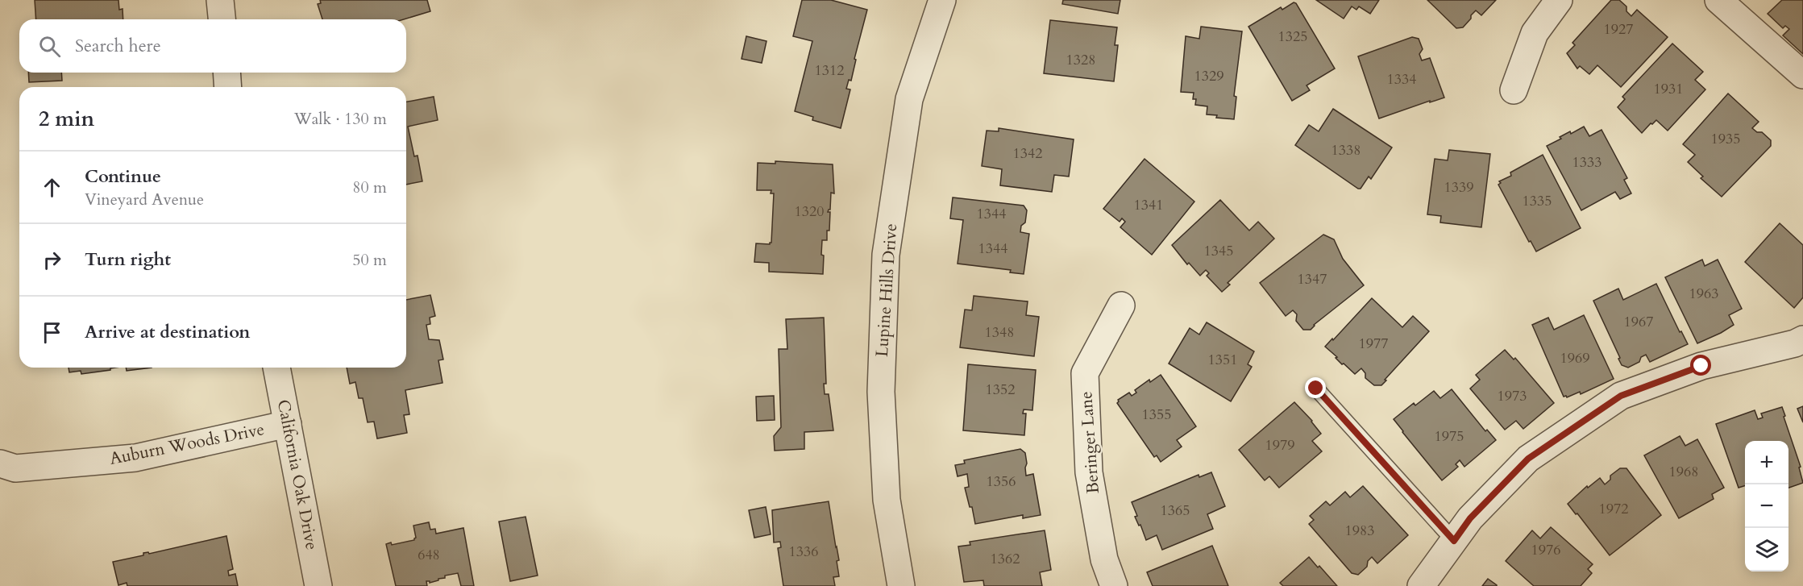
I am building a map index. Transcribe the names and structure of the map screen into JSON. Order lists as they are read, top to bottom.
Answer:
{
  "streets": {
    "street": [
      "Lupine Hills Drive",
      "Beringer Lane",
      "Auburn Woods Drive",
      "California Oak Drive"
    ]
  },
  "crossings": [
    ["Auburn Woods Drive", "California Oak Drive"]
  ],
  "house_numbers": [
    "1927",
    "1325",
    "1328",
    "1312",
    "1329",
    "1334",
    "1931",
    "1935",
    "1338",
    "1342",
    "1333",
    "1339",
    "1335",
    "1341",
    "1320",
    "1344",
    "1344",
    "1345",
    "1347",
    "1963",
    "1967",
    "1348",
    "1977",
    "1969",
    "1351",
    "1352",
    "1973",
    "1355",
    "1975",
    "1979",
    "1968",
    "1356",
    "1972",
    "1365",
    "1983",
    "1976",
    "1336",
    "648",
    "1362"
  ],
  "page": {
    "search": "Search here",
    "heading": ["2 min", "Walk · 130 m"],
    "list": [
      ["Continue", "Vineyard Avenue", "80 m"],
      ["Turn right", "50 m"],
      "Arrive at destination"
    ],
    "map_buttons": ["+", "−"]
  }
}
